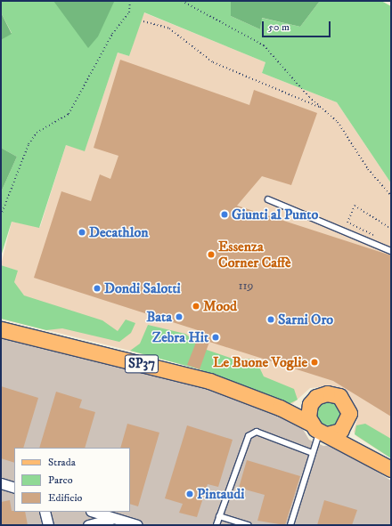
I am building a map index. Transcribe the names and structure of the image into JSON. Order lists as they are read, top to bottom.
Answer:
{
  "streets": {
    "main road": ["SP37"]
  },
  "places": [
    "Giunti al Punto",
    "Decathlon",
    "Essenza Corner Caffè",
    "Dondi Salotti",
    "Mood",
    "Bata",
    "Sarni Oro",
    "Zebra Hit",
    "Le Buone Voglie",
    "Pintaudi"
  ],
  "house_numbers": ["119"],
  "legend": ["Strada", "Parco", "Edificio"],
  "scale_bar": "50 m"
}
